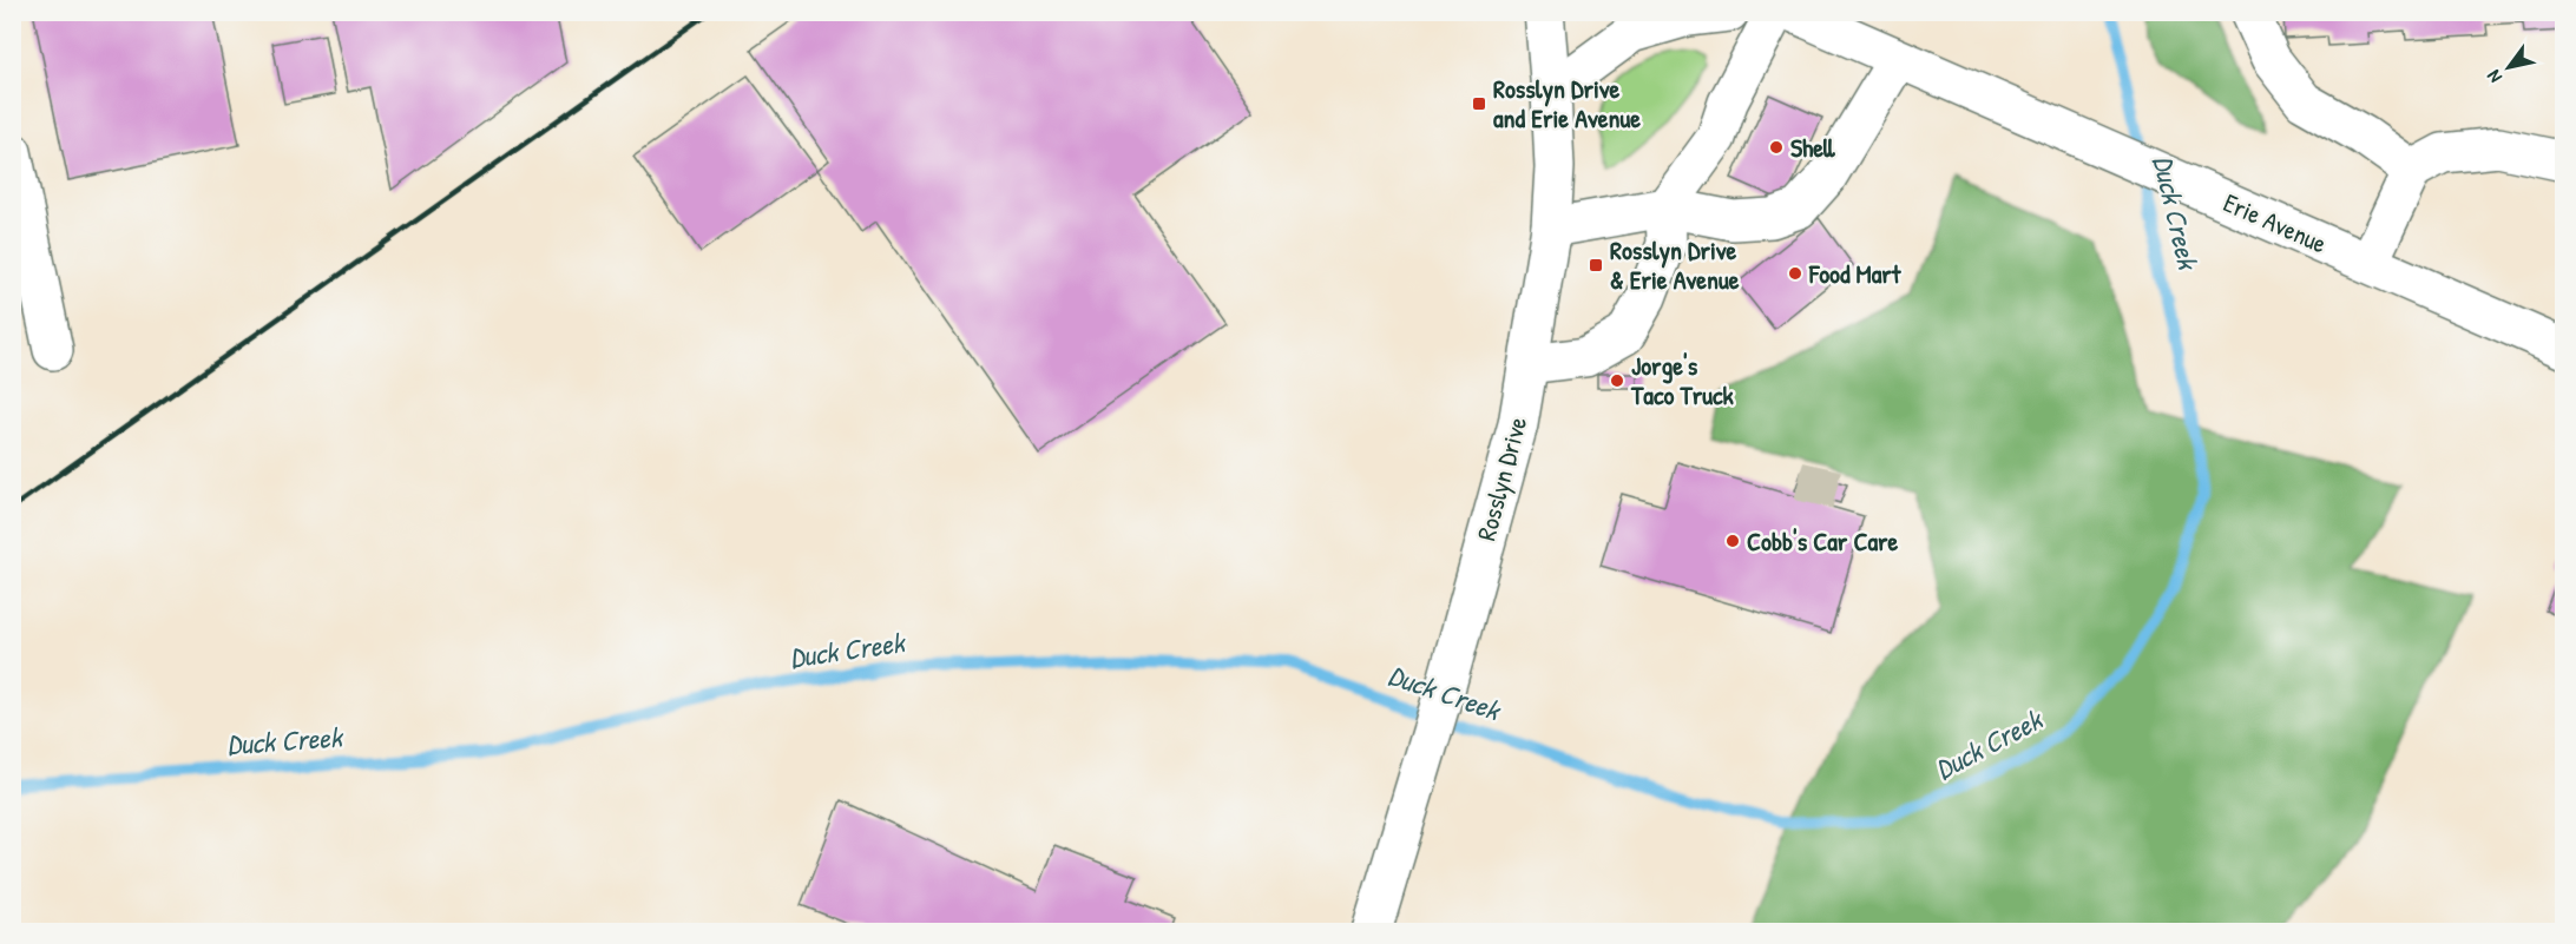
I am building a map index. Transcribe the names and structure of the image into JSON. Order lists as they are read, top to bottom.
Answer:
{
  "streets": {
    "street": ["Erie Avenue", "Rosslyn Drive"]
  },
  "water": ["Duck Creek"],
  "places": {
    "transit": ["Rosslyn Drive and Erie Avenue", "Rosslyn Drive & Erie Avenue"],
    "other": [
      "Shell",
      "Food Mart",
      "Jorge's Taco Truck",
      "Cobb's Car Care"
    ]
  },
  "north": "bottom left"
}
